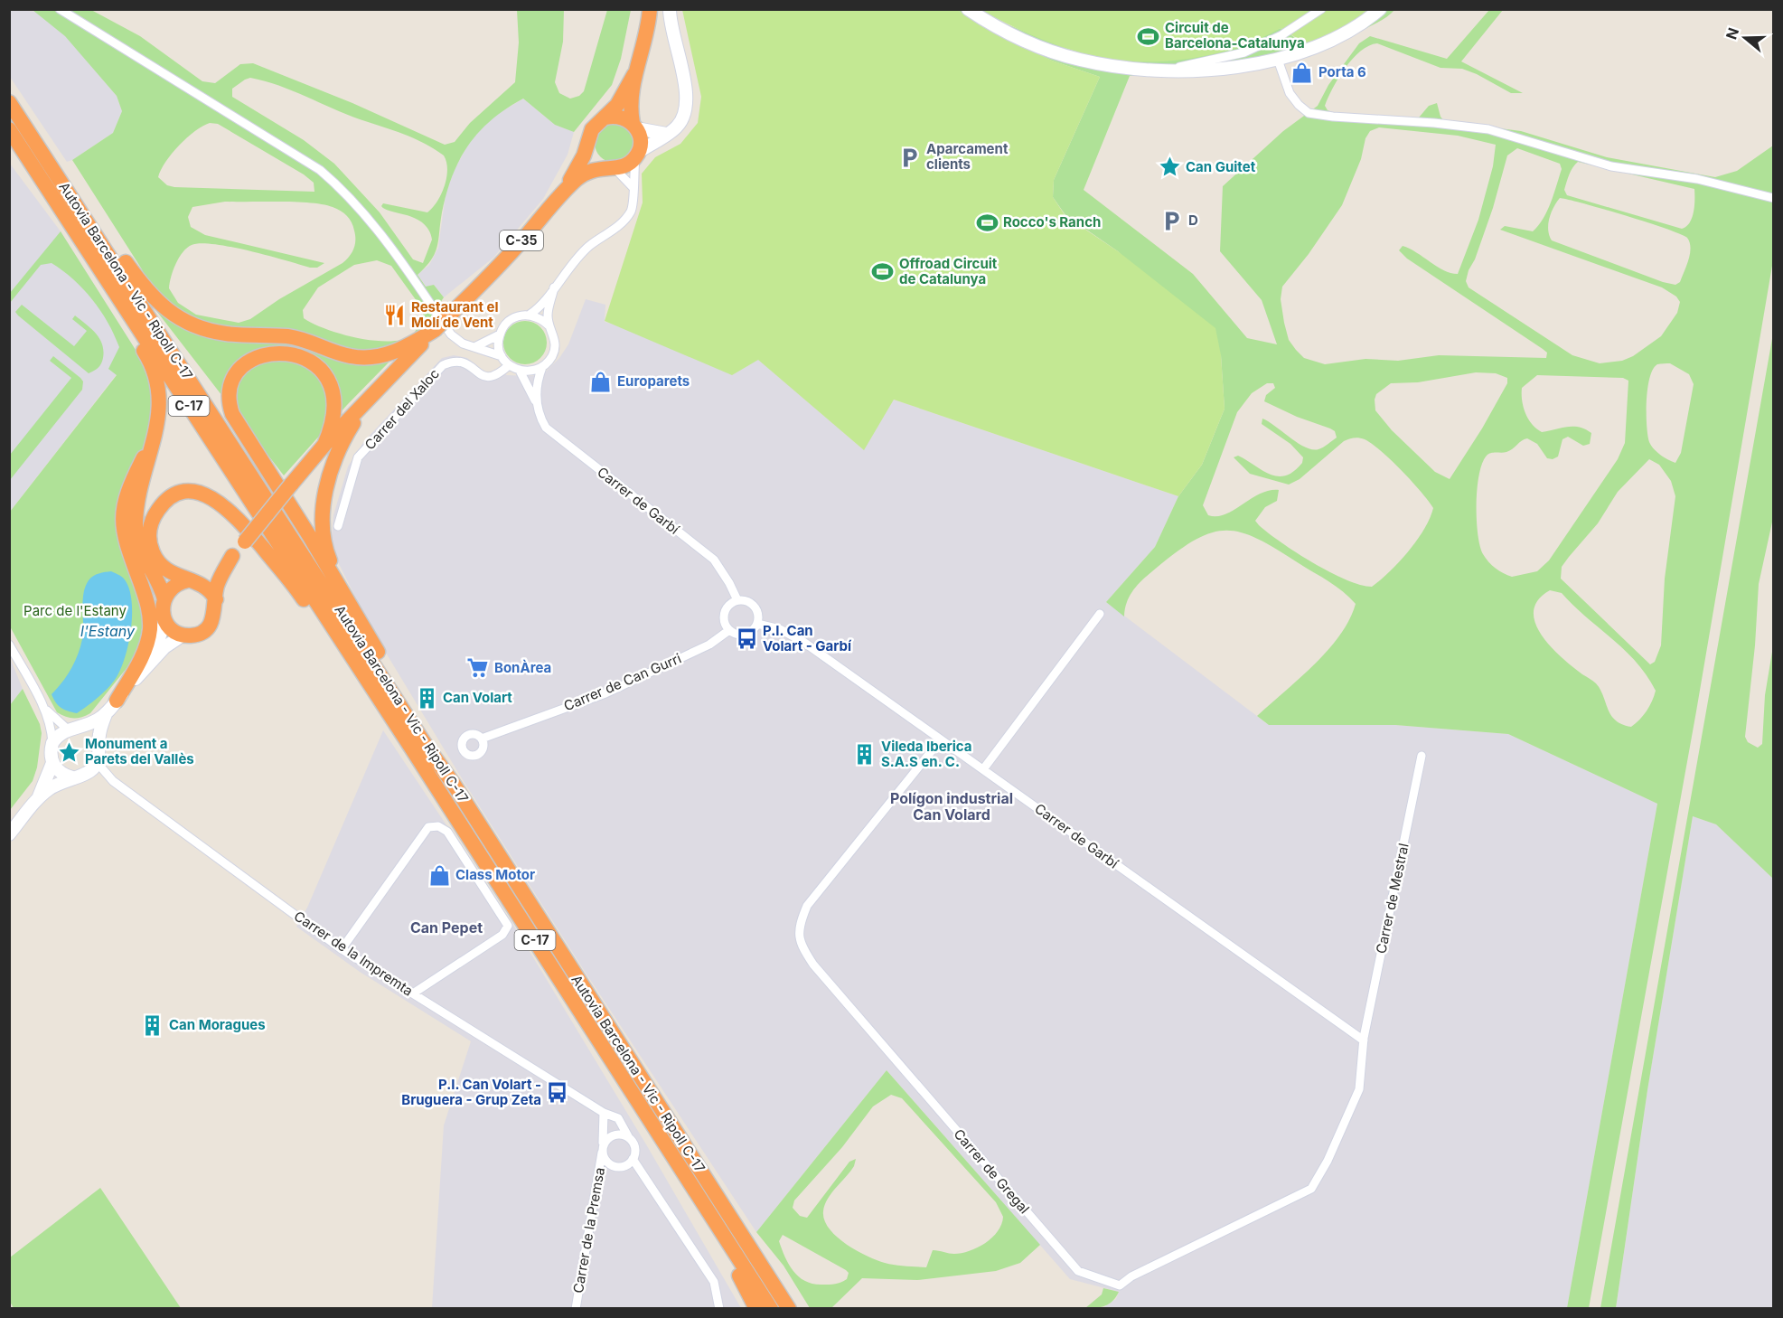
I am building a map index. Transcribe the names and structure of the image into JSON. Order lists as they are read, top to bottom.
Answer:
{
  "streets": {
    "highway": ["C-35", "Autovia Barcelona - Vic - Ripoll C-17", "C-17"],
    "street": [
      "Carrer del Xaloc",
      "Carrer de Garbí",
      "Carrer de Can Gurri",
      "Carrer de Mestral",
      "Carrer de la Impremta",
      "Carrer de Gregal",
      "Carrer de la Premsa"
    ]
  },
  "crossings": [
    ["Autovia Barcelona - Vic - Ripoll C-17", "C-17"],
    ["Carrer del Xaloc", "Carrer de Garbí"],
    ["Carrer de Garbí", "Carrer de Can Gurri"],
    ["Carrer de Garbí", "Carrer de Mestral"],
    ["Carrer de Garbí", "Carrer de Gregal"],
    ["Carrer de Mestral", "Carrer de Gregal"],
    ["Carrer de la Impremta", "Carrer de la Premsa"]
  ],
  "districts": ["Polígon industrial Can Volard", "Can Pepet"],
  "water": ["l'Estany"],
  "parks": ["Parc de l'Estany"],
  "places": {
    "sports": ["Circuit de Barcelona-Catalunya", "Rocco's Ranch", "Offroad Circuit de Catalunya"],
    "shop": ["Porta 6", "Europarets", "Class Motor"],
    "parking": ["Aparcament clients", "D"],
    "place": ["Can Guitet", "Monument a Parets del Vallès"],
    "restaurant": ["Restaurant el Molí de Vent"],
    "bus stop": ["P.I. Can Volart - Garbí", "P.I. Can Volart - Bruguera - Grup Zeta"],
    "supermarket": ["BonÀrea"],
    "building": ["Can Volart", "Vileda Iberica S.A.S en. C.", "Can Moragues"]
  },
  "north": "left"
}
